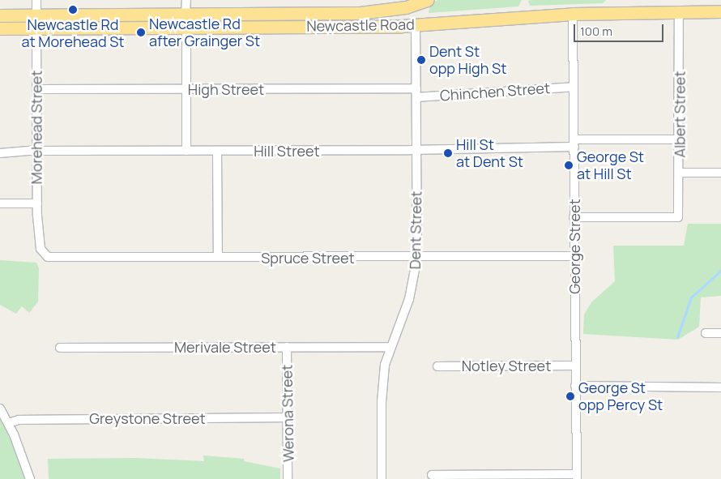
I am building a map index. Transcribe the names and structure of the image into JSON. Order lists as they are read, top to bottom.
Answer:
{
  "streets": {
    "highway": ["Newcastle Road", "Morehead Street"],
    "street": [
      "High Street",
      "Chinchen Street",
      "Albert Street",
      "Hill Street",
      "Dent Street",
      "George Street",
      "Spruce Street",
      "Merivale Street",
      "Notley Street",
      "Werona Street",
      "Greystone Street"
    ]
  },
  "crossings": [
    ["Newcastle Road", "Albert Street"],
    ["Newcastle Road", "Morehead Street"],
    ["Newcastle Road", "Dent Street"],
    ["Newcastle Road", "George Street"],
    ["High Street", "Morehead Street"],
    ["High Street", "Dent Street"],
    ["Chinchen Street", "Dent Street"],
    ["Chinchen Street", "George Street"],
    ["Albert Street", "Hill Street"],
    ["Albert Street", "George Street"],
    ["Morehead Street", "Hill Street"],
    ["Morehead Street", "Spruce Street"],
    ["Hill Street", "Dent Street"],
    ["Hill Street", "George Street"],
    ["Dent Street", "Spruce Street"],
    ["Dent Street", "Merivale Street"],
    ["George Street", "Spruce Street"],
    ["George Street", "Notley Street"],
    ["Merivale Street", "Werona Street"],
    ["Werona Street", "Greystone Street"]
  ],
  "places": [
    "Newcastle Rd at Morehead St",
    "Newcastle Rd after Grainger St",
    "Dent St opp High St",
    "Hill St at Dent St",
    "George St at Hill St",
    "George St opp Percy St"
  ],
  "scale_bar": "100 m"
}
